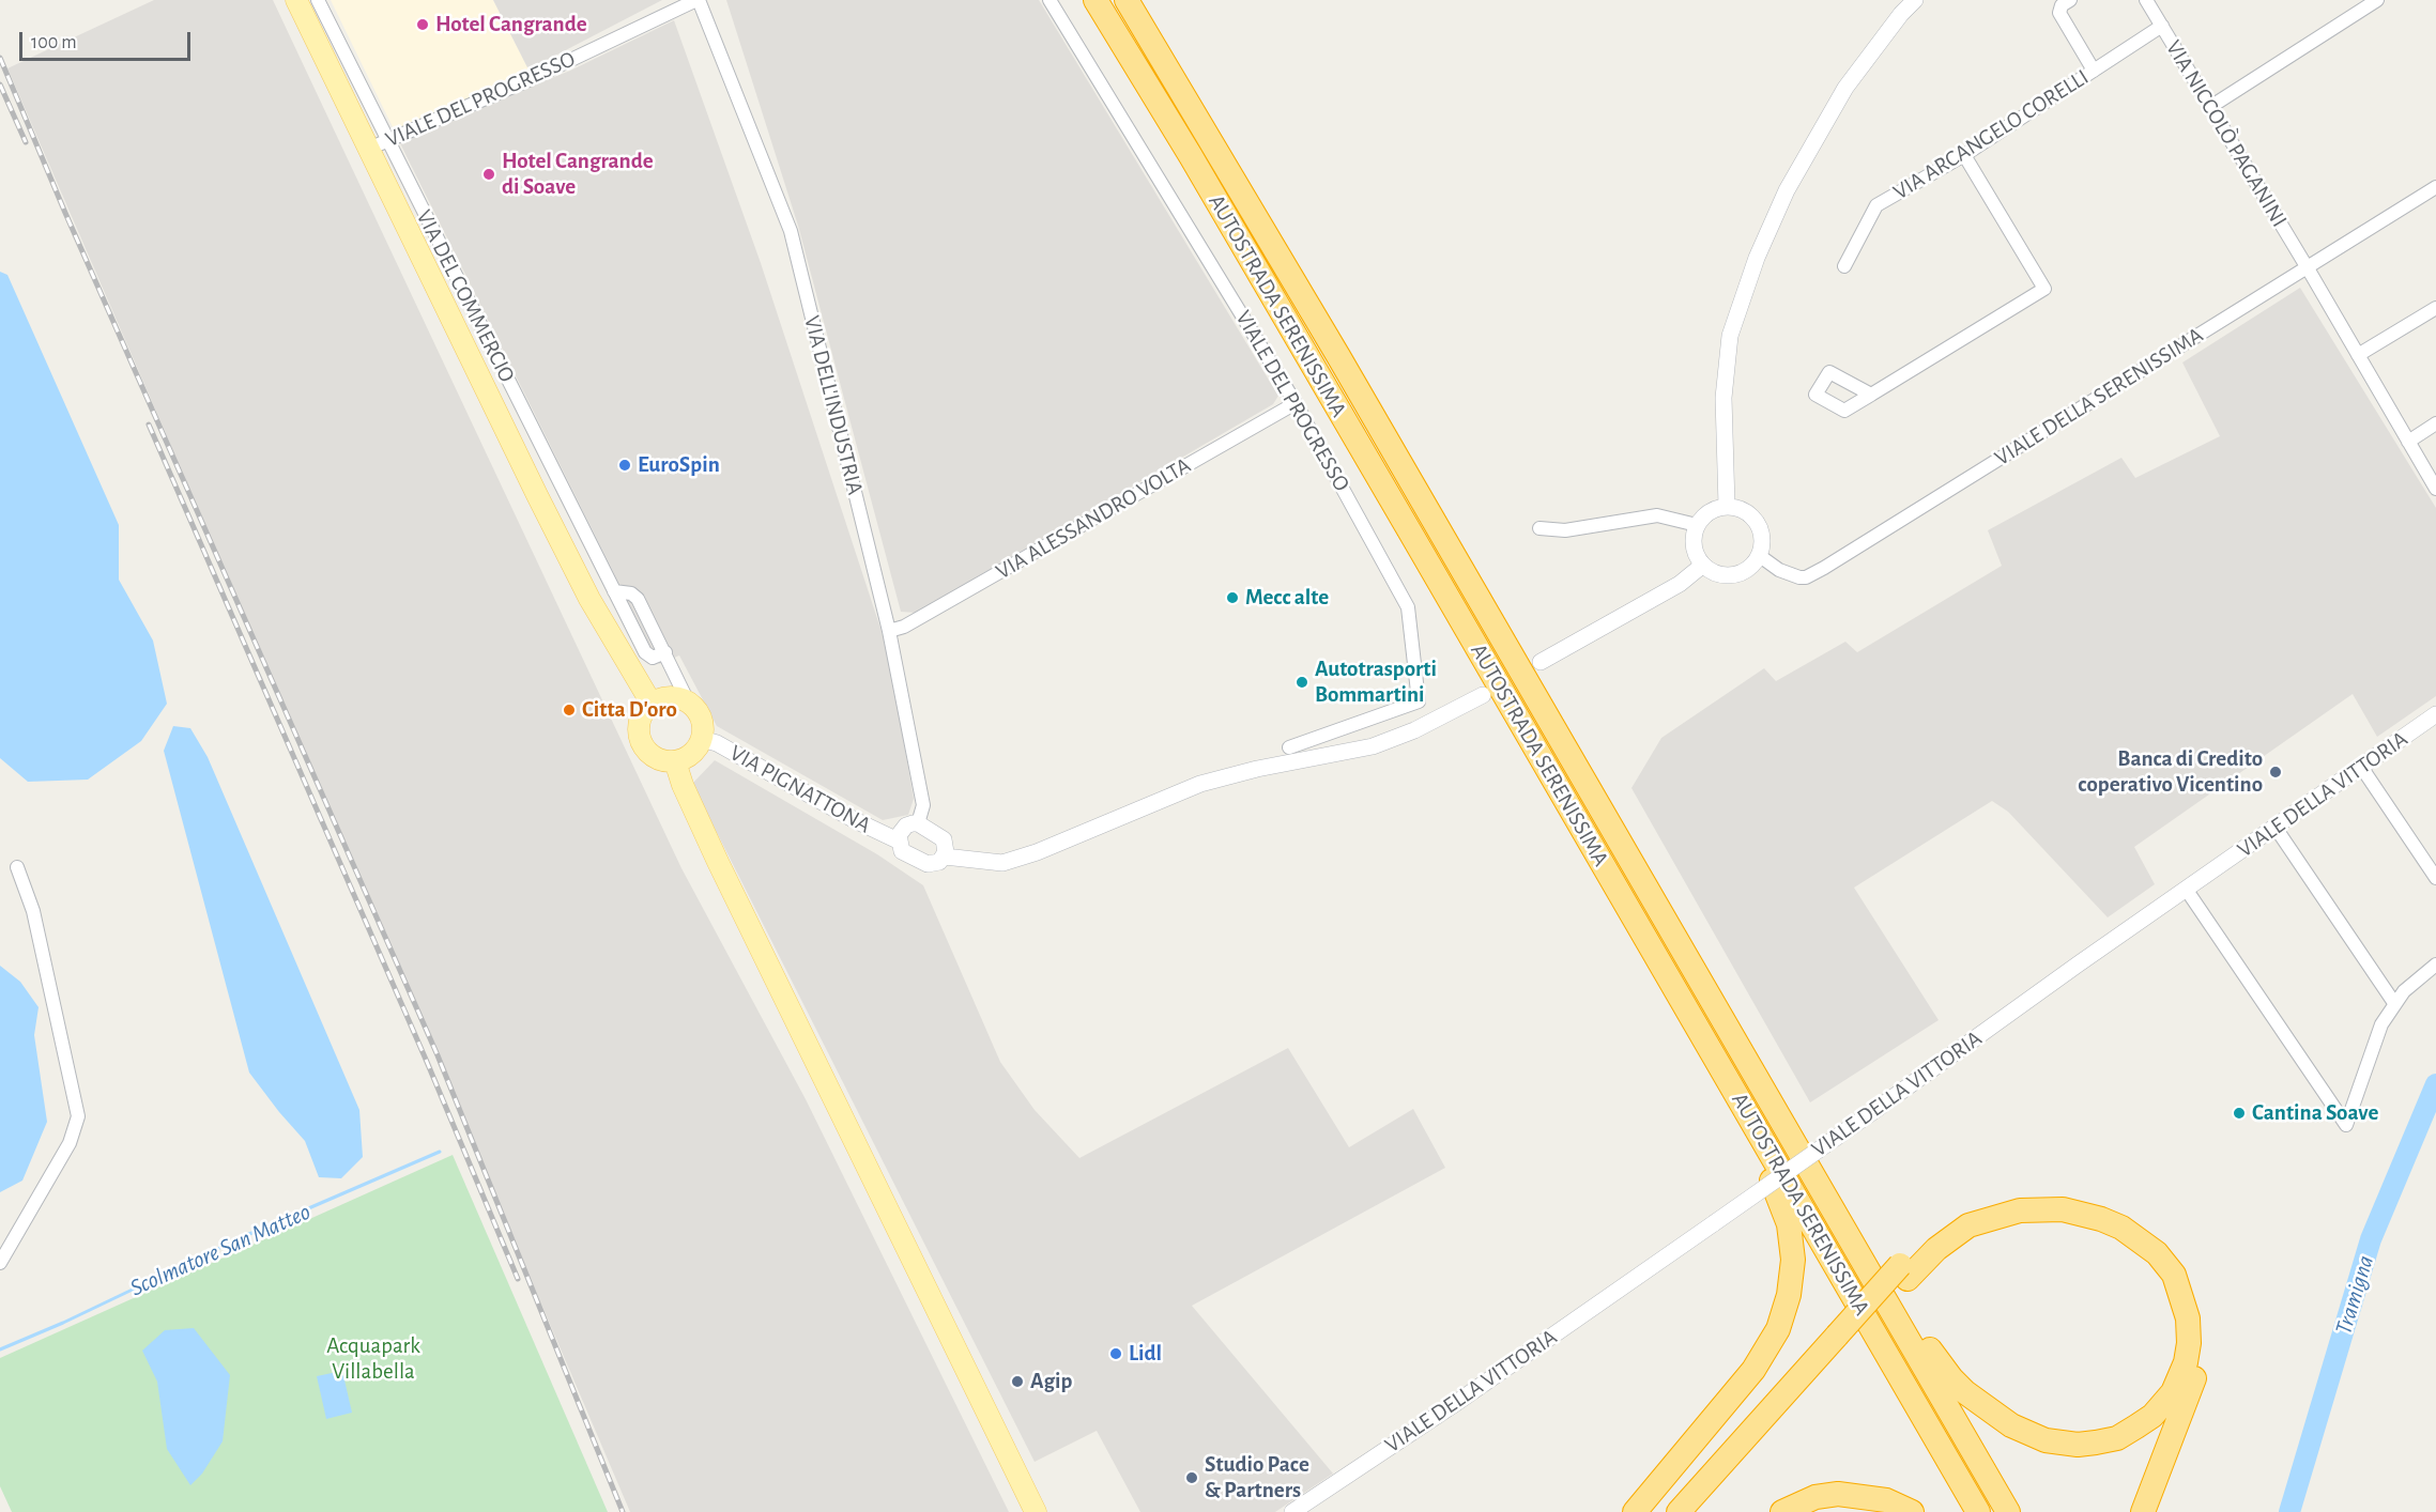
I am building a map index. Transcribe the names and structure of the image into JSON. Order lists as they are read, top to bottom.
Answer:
{
  "streets": {
    "highway": ["AUTOSTRADA SERENISSIMA"],
    "street": [
      "VIALE DEL PROGRESSO",
      "VIA NICCOLÒ PAGANINI",
      "VIA ARCANGELO CORELLI",
      "VIA DEL COMMERCIO",
      "VIALE DELLA SERENISSIMA",
      "VIA DELL'INDUSTRIA",
      "VIA ALESSANDRO VOLTA",
      "VIA PIGNATTONA",
      "VIALE DELLA VITTORIA"
    ]
  },
  "crossings": [
    ["VIALE DEL PROGRESSO", "VIA DEL COMMERCIO"],
    ["VIALE DEL PROGRESSO", "VIA DELL'INDUSTRIA"],
    ["VIALE DEL PROGRESSO", "VIA ALESSANDRO VOLTA"],
    ["VIA NICCOLÒ PAGANINI", "VIA ARCANGELO CORELLI"],
    ["VIA NICCOLÒ PAGANINI", "VIALE DELLA SERENISSIMA"],
    ["VIA DEL COMMERCIO", "VIA PIGNATTONA"],
    ["VIA DELL'INDUSTRIA", "VIA ALESSANDRO VOLTA"],
    ["VIA DELL'INDUSTRIA", "VIA PIGNATTONA"]
  ],
  "water": ["Scolmatore San Matteo", "Tramigna"],
  "parks": ["Acquapark Villabella"],
  "places": [
    "Hotel Cangrande",
    "Hotel Cangrande di Soave",
    "EuroSpin",
    "Mecc alte",
    "Autotrasporti Bommartini",
    "Citta D'oro",
    "Banca di Credito coperativo Vicentino",
    "Cantina Soave",
    "Lidl",
    "Agip",
    "Studio Pace & Partners"
  ],
  "scale_bar": "100 m"
}
